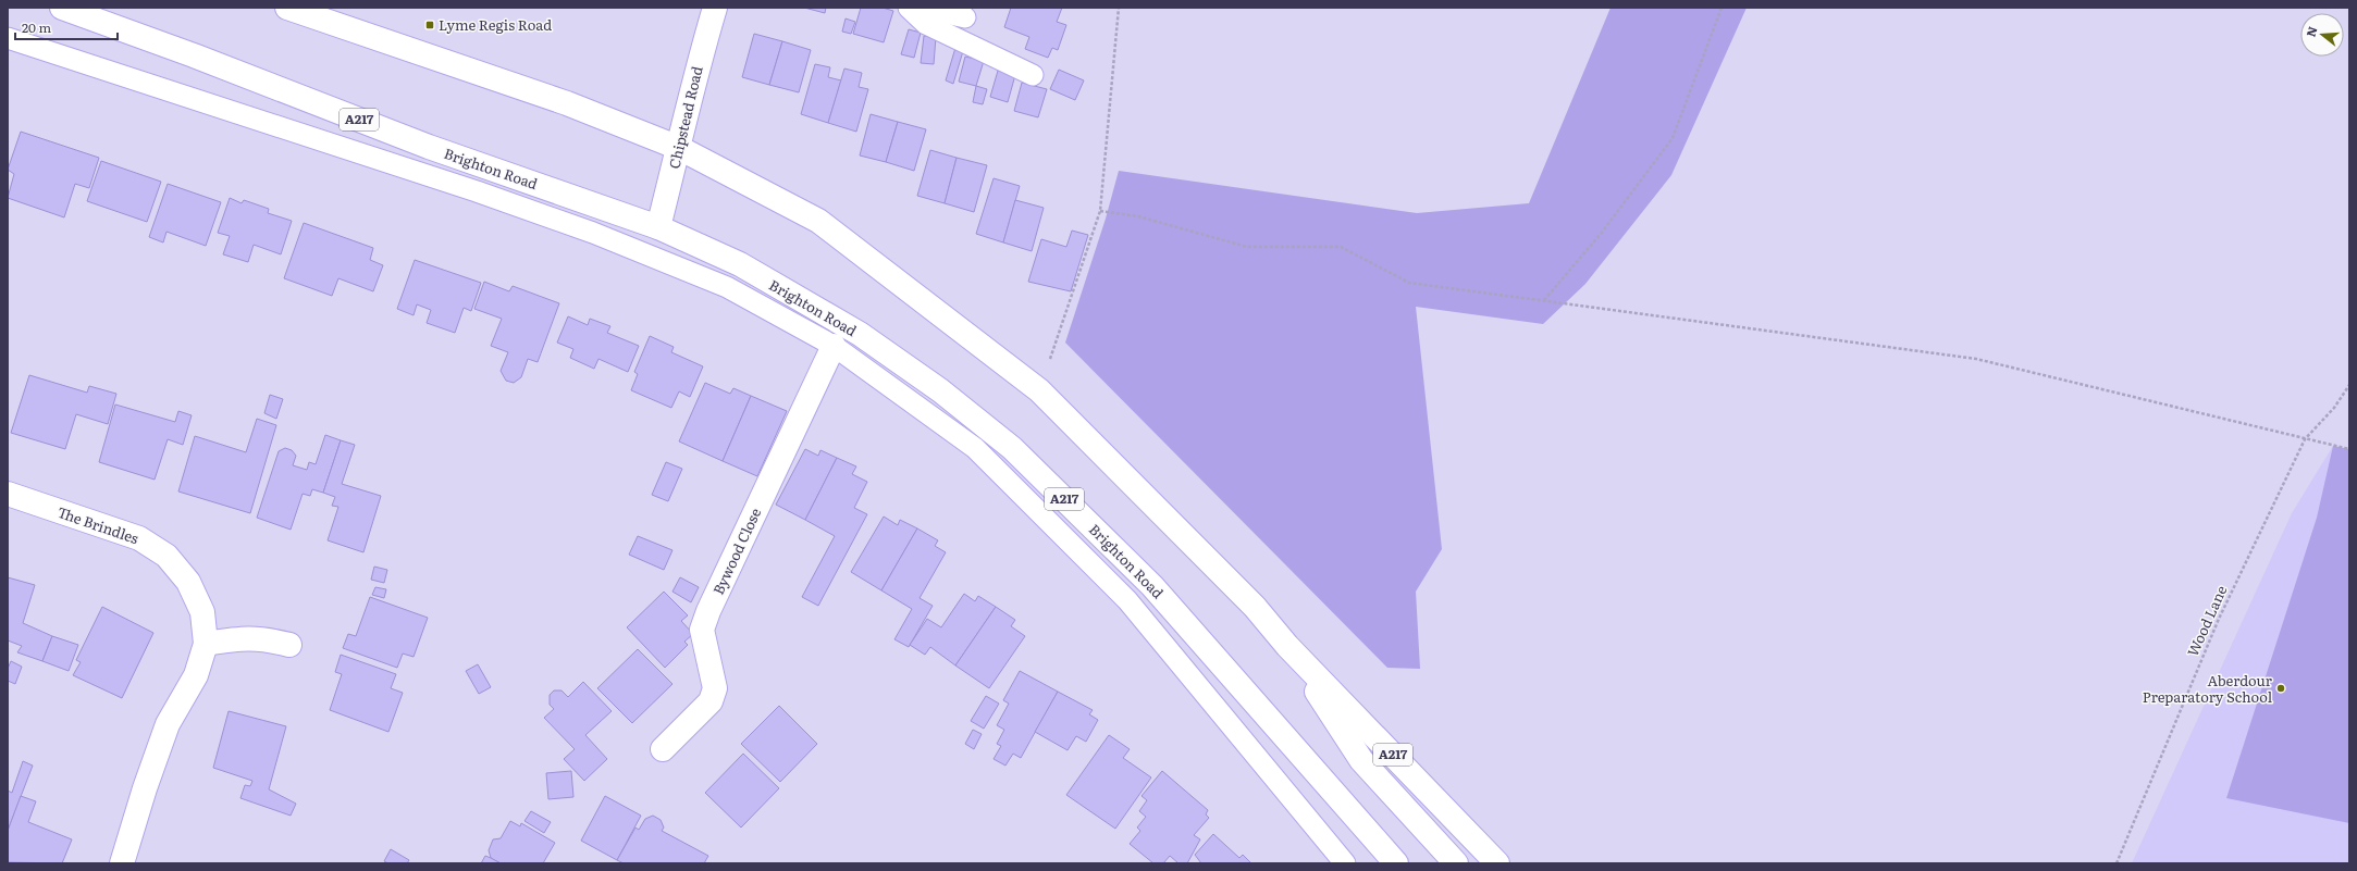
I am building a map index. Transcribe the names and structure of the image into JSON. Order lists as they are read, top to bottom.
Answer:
{
  "streets": {
    "main road": [
      "Chipstead Road",
      "A217",
      "Brighton Road",
      "The Brindles",
      "Bywood Close"
    ],
    "path": ["Wood Lane"]
  },
  "crossings": [
    ["Chipstead Road", "A217"],
    ["Chipstead Road", "Brighton Road"]
  ],
  "places": {
    "transit": ["Lyme Regis Road"],
    "other": ["Aberdour Preparatory School"]
  },
  "scale_bar": "20 m",
  "north": "left"
}
